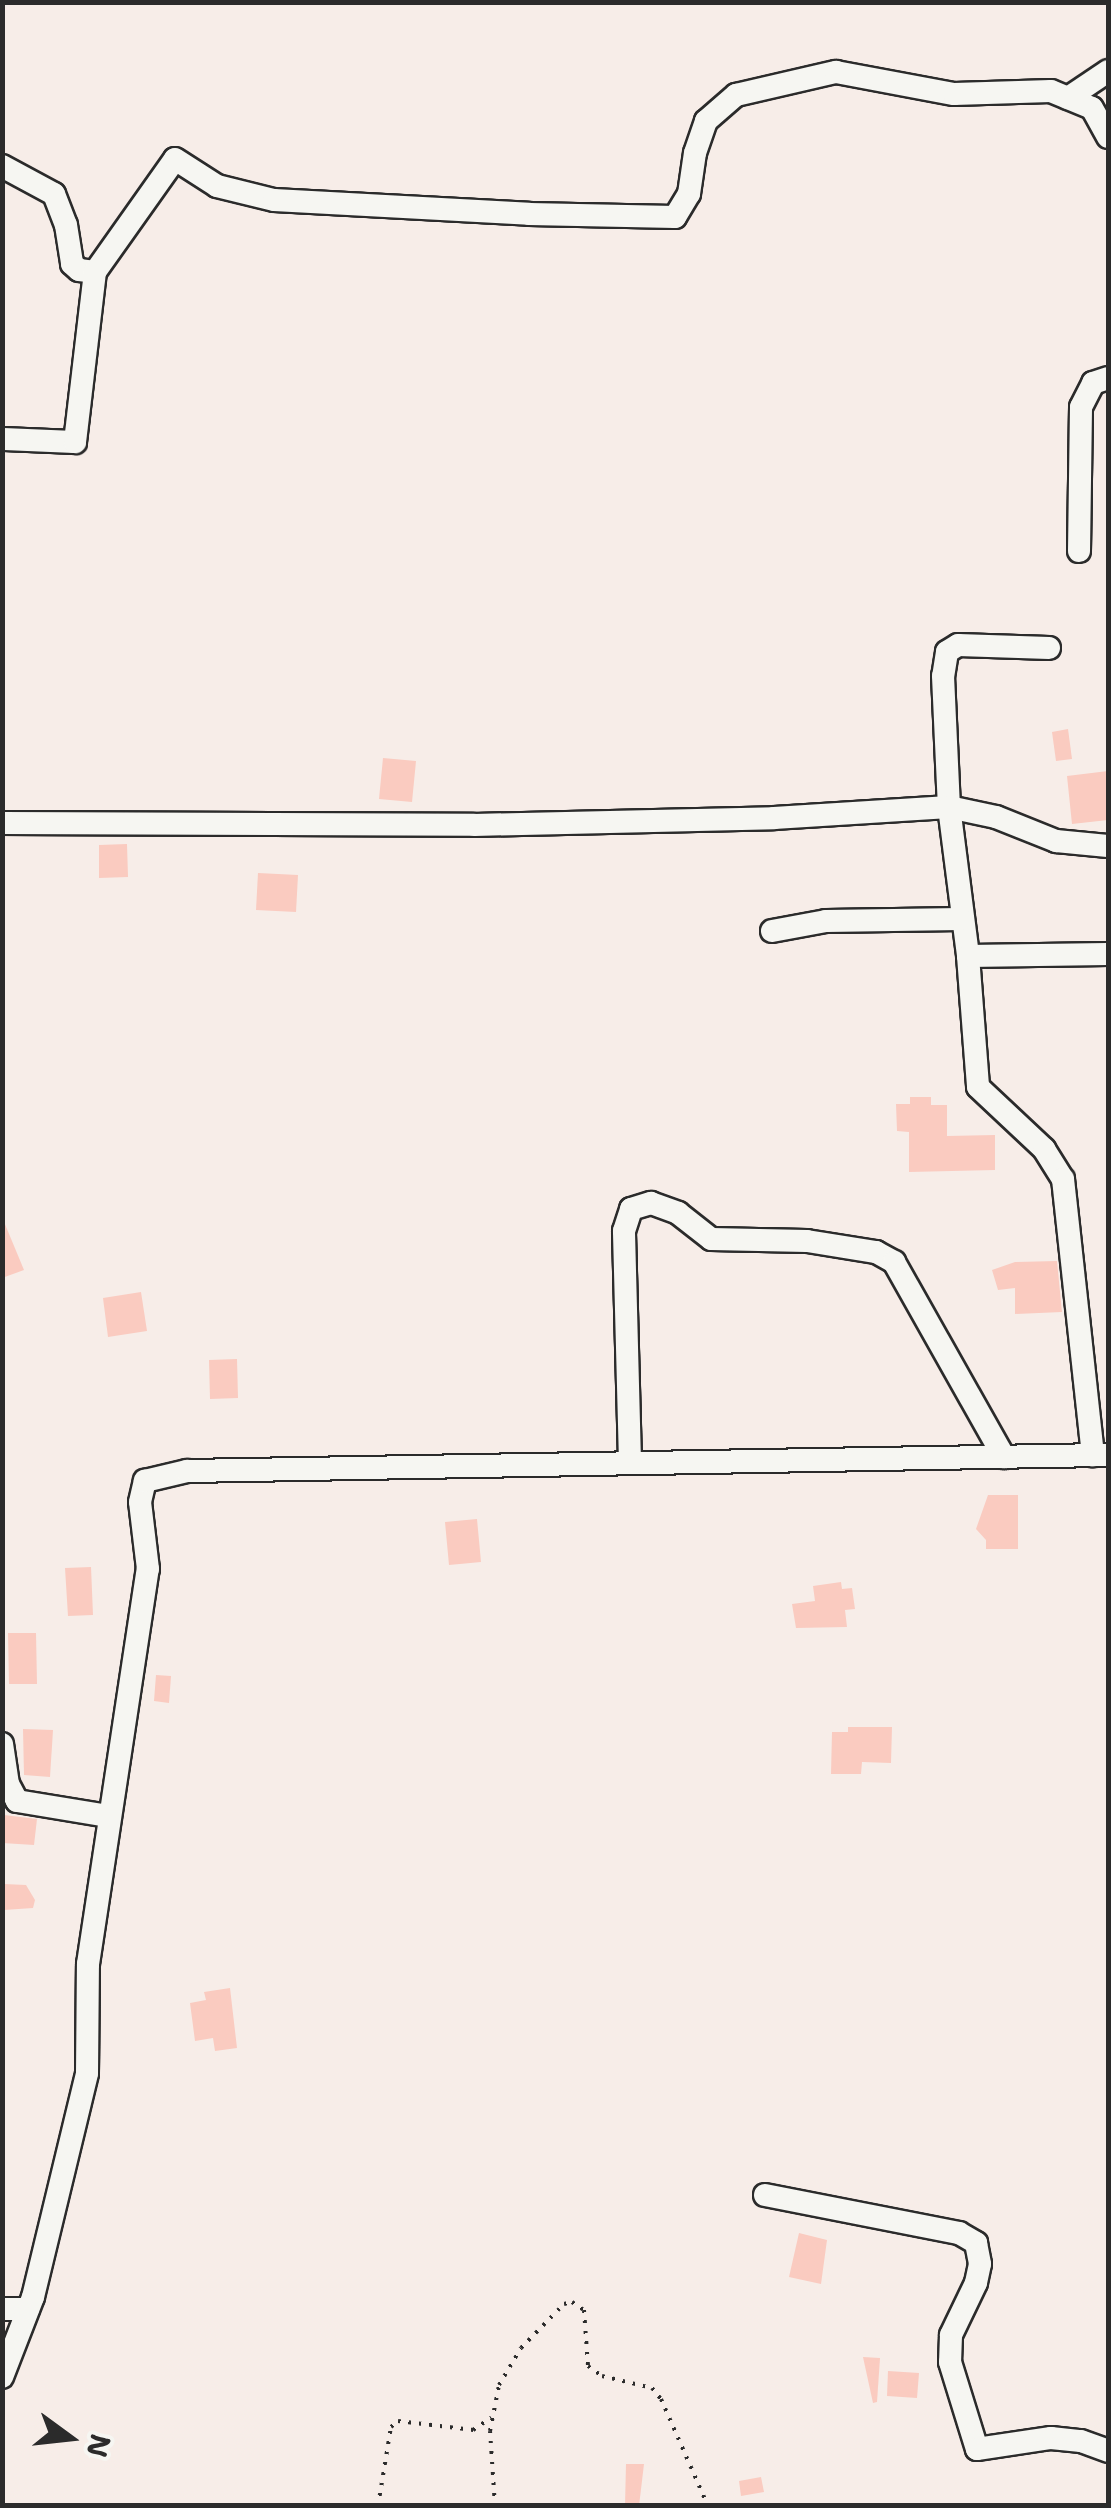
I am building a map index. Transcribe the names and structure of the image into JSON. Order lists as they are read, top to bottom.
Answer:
{
  "north": "right"
}
